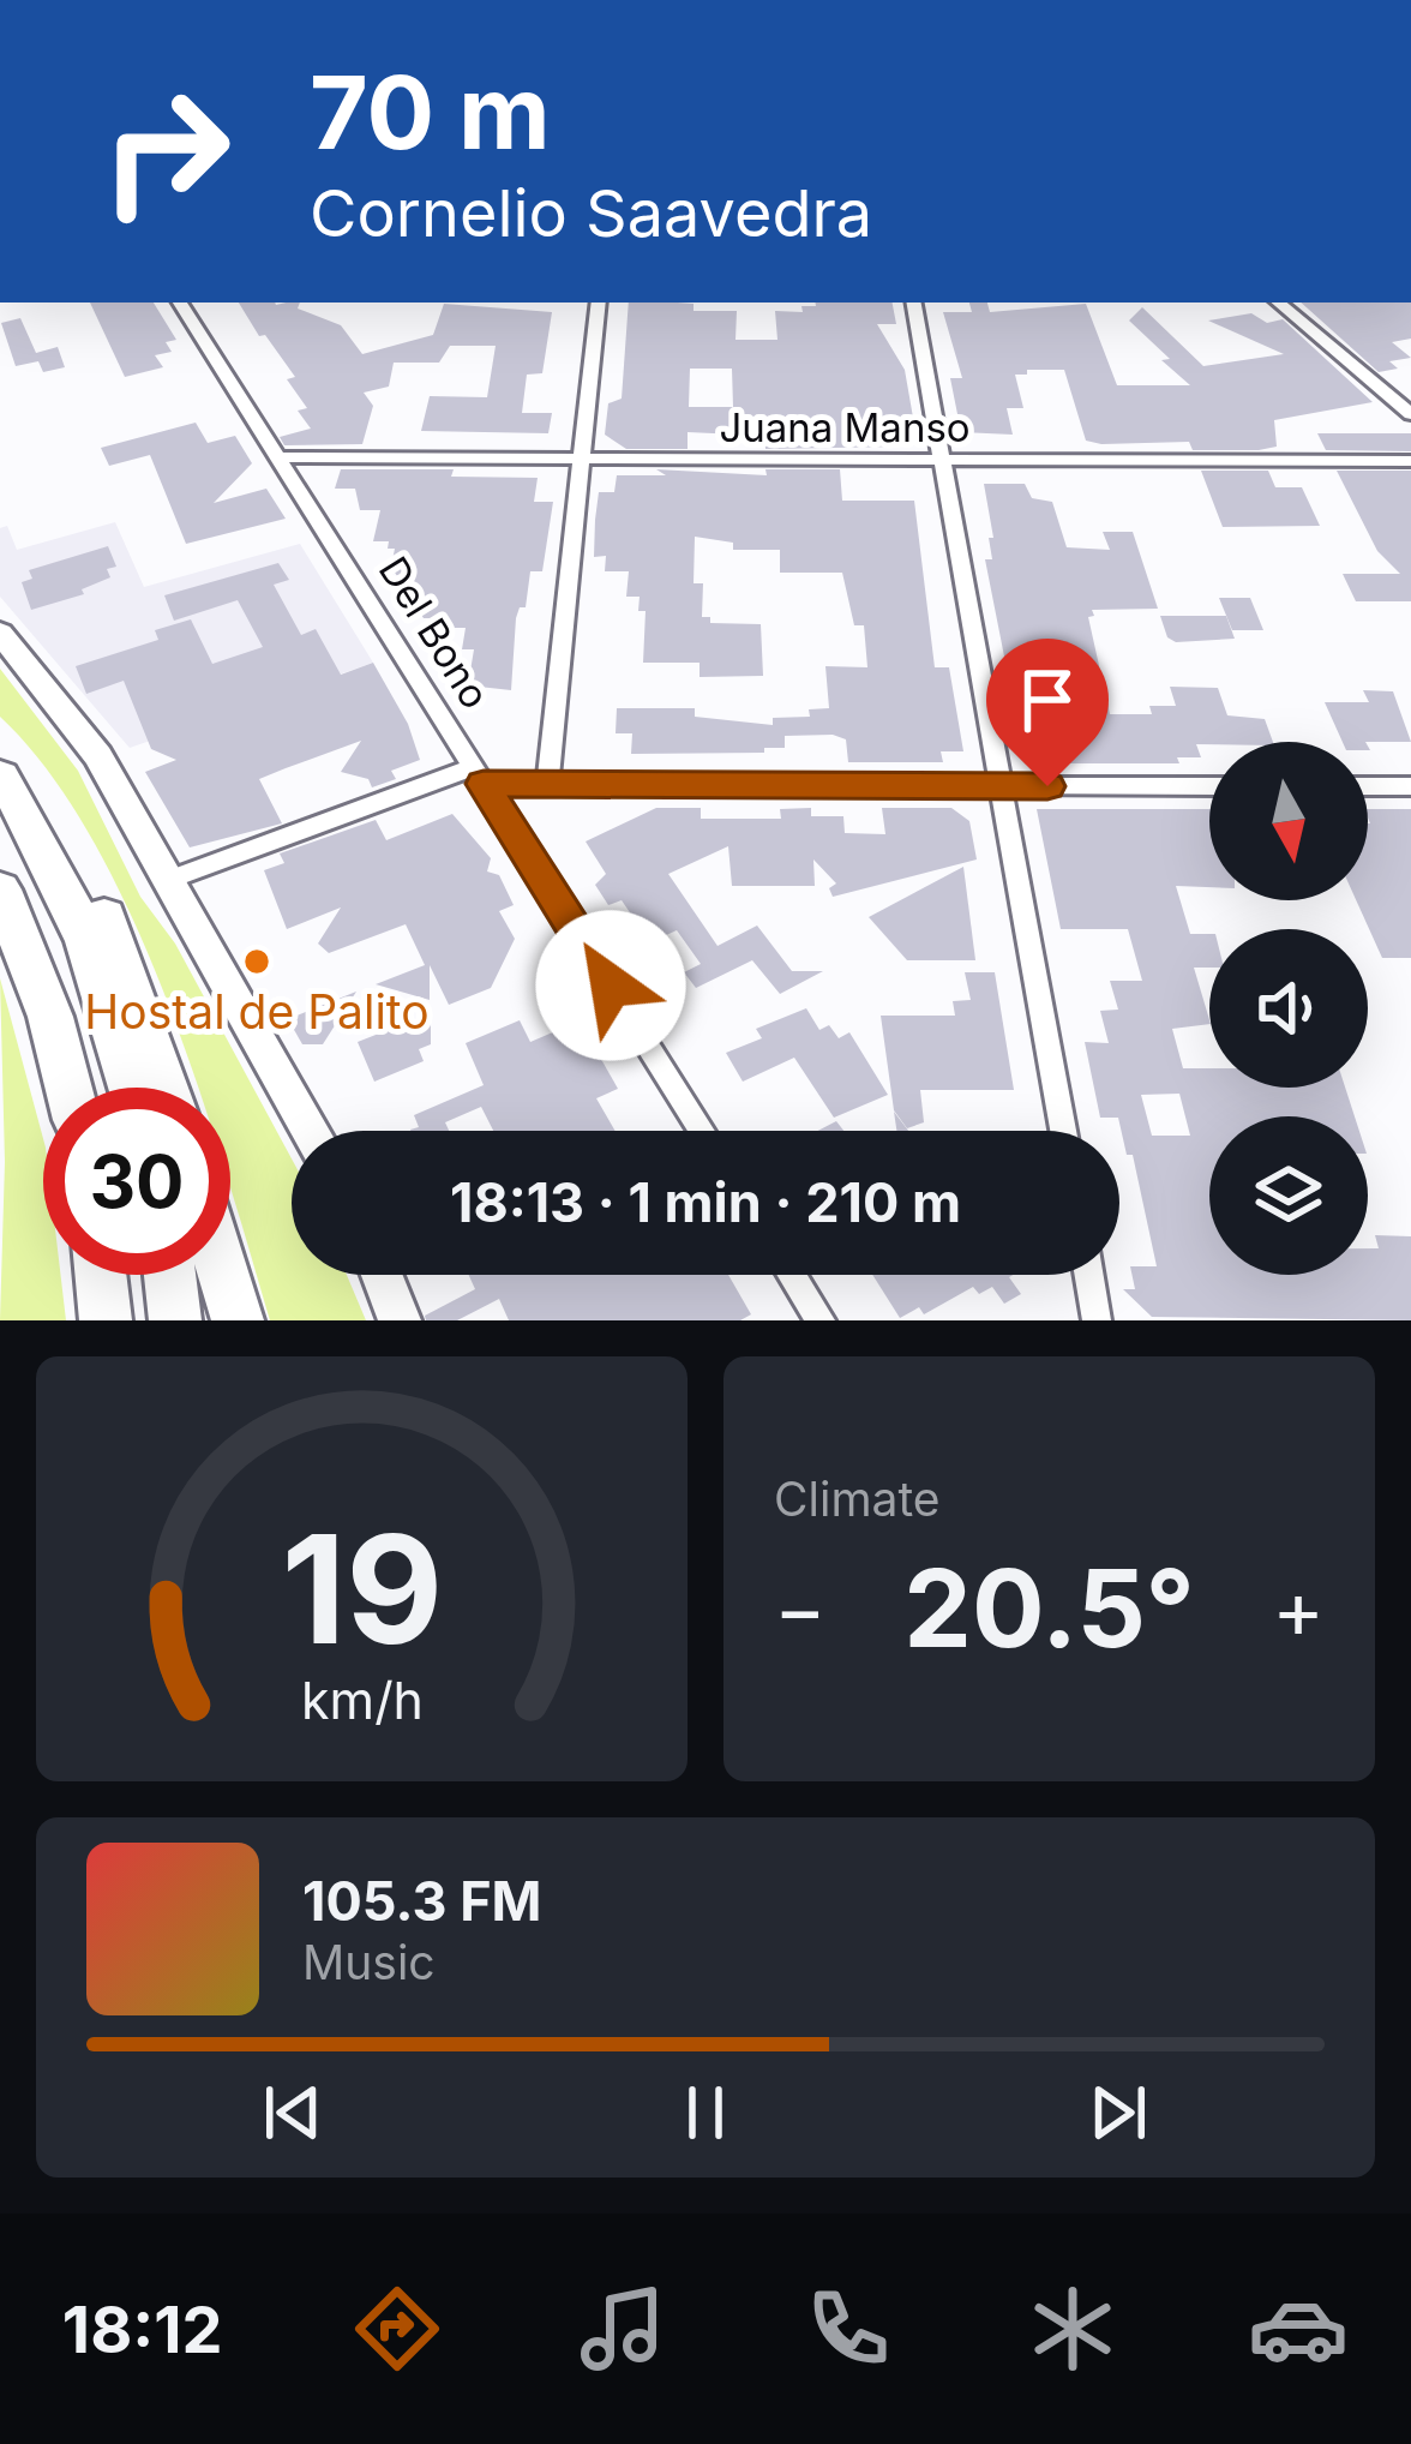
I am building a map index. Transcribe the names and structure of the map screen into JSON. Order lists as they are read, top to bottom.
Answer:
{
  "streets": {
    "street": ["Juana Manso", "Del Bono"]
  },
  "crossings": [
    ["Juana Manso", "Del Bono"]
  ],
  "places": ["Hostal de Palito"],
  "north": "bottom",
  "page": {
    "turn": ["70 m", "Cornelio Saavedra"],
    "limit": "30",
    "trip": "18:13 · 1 min · 210 m",
    "tile": "Climate",
    "heat": ["−", "20.5°", "+"],
    "song": ["105.3 FM", "Music"],
    "tabs": "18:12",
    "gauge": ["19", "km/h"]
  }
}
